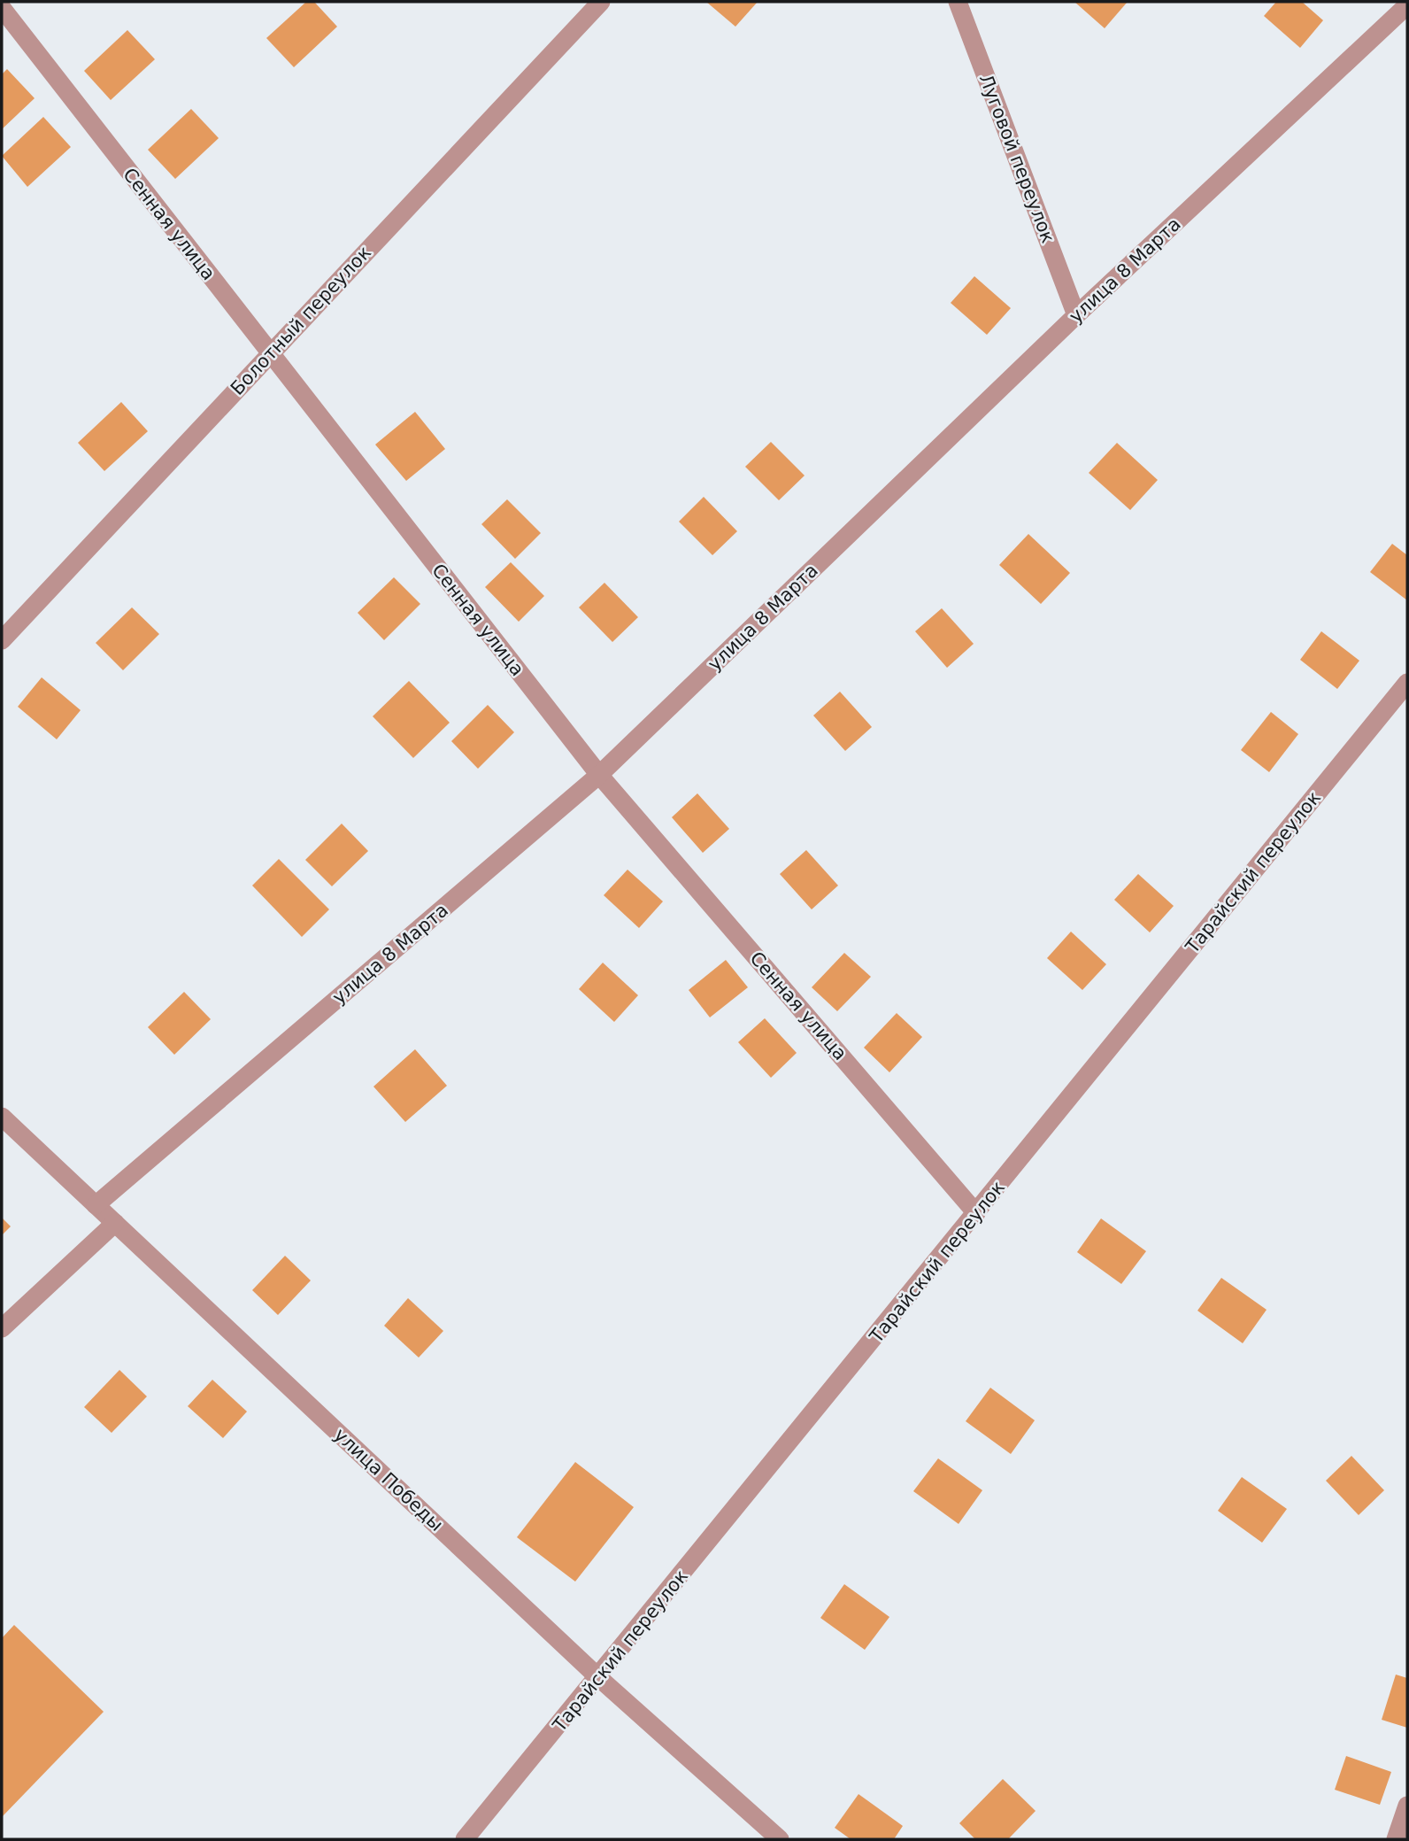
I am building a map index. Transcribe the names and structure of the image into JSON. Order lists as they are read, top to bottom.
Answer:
{
  "streets": {
    "street": [
      "Луговой переулок",
      "Сенная улица",
      "улица 8 Марта",
      "Болотный переулок",
      "Тарайский переулок",
      "улица Победы"
    ]
  },
  "crossings": [
    ["Луговой переулок", "улица 8 Марта"],
    ["Сенная улица", "улица 8 Марта"],
    ["Сенная улица", "Болотный переулок"],
    ["Сенная улица", "Тарайский переулок"],
    ["улица 8 Марта", "улица Победы"],
    ["Тарайский переулок", "улица Победы"]
  ]
}
